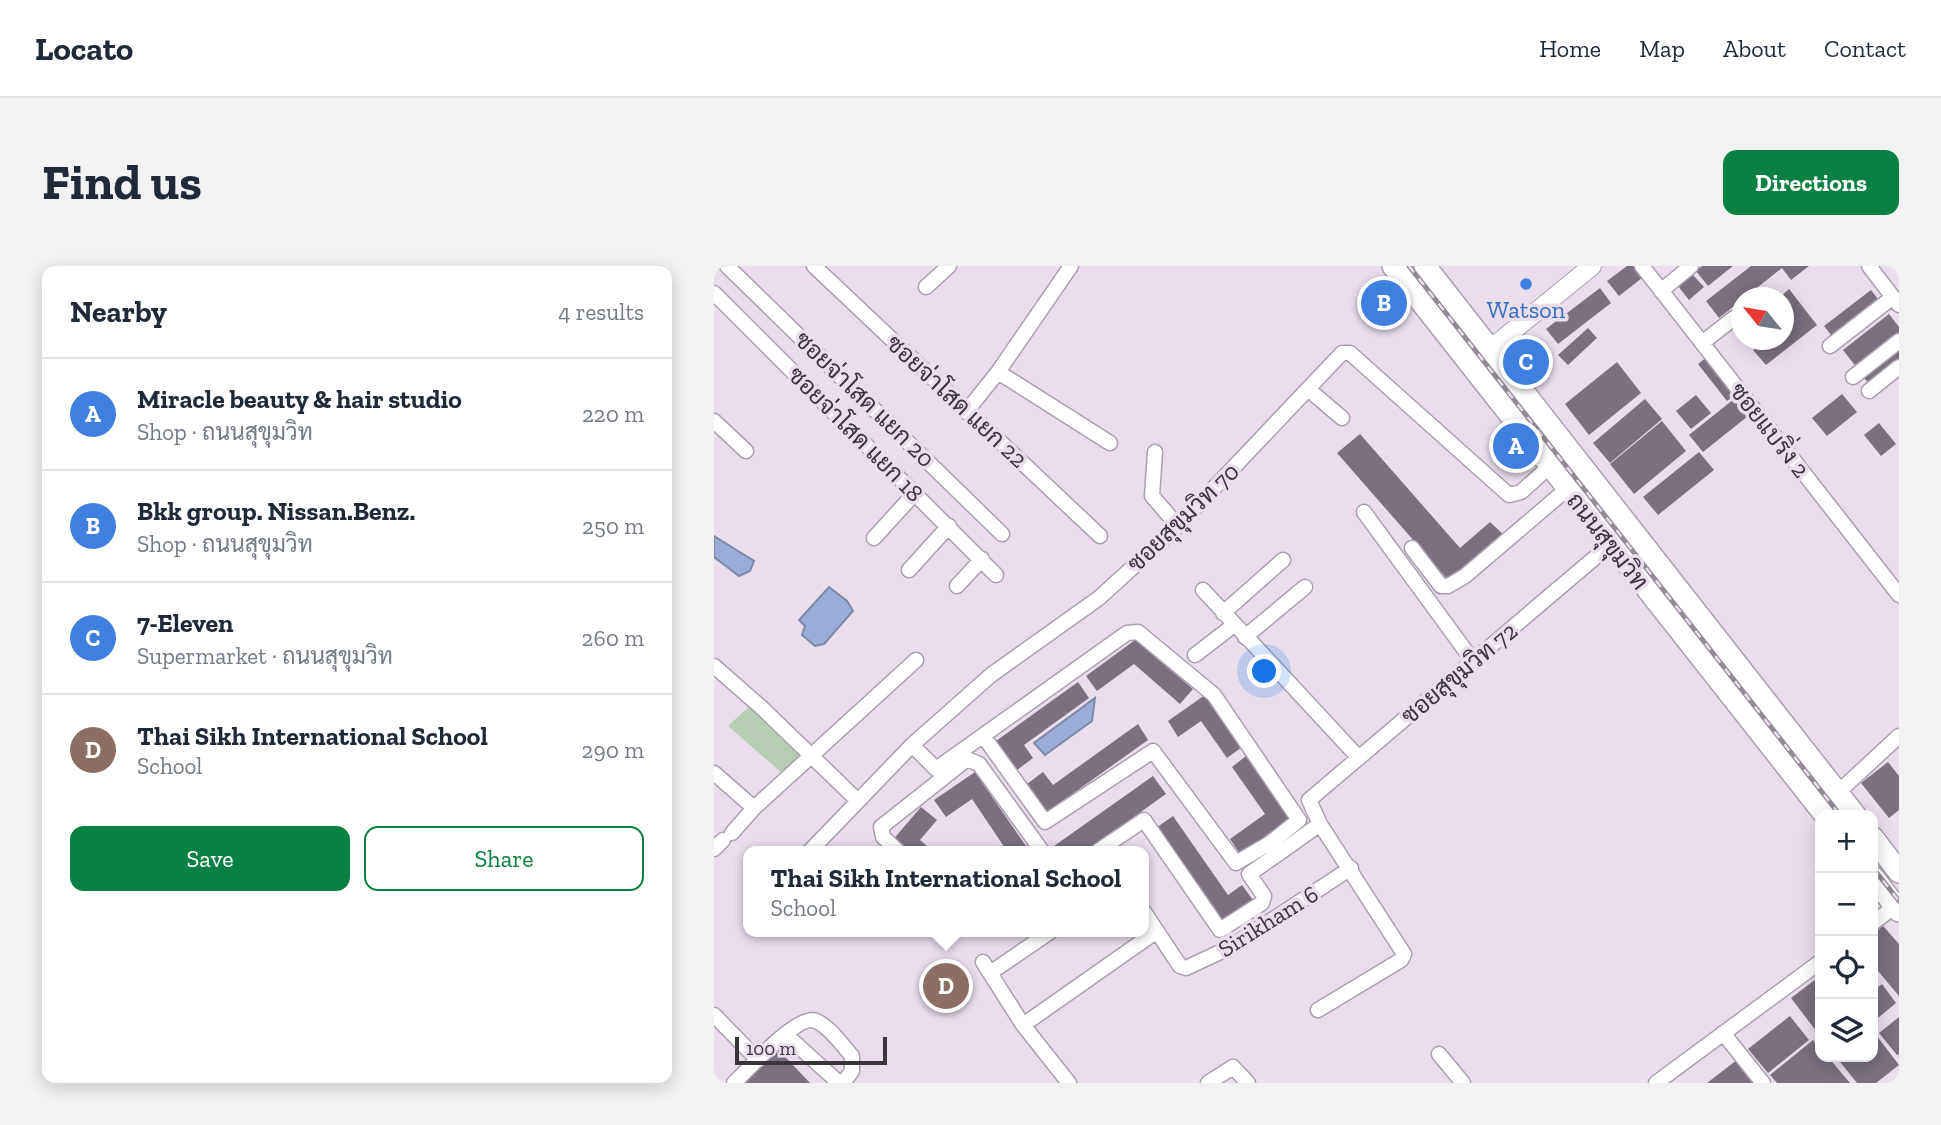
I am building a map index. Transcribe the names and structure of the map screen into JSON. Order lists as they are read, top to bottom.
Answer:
{
  "streets": {
    "highway": ["ถนนสุขุมวิท"],
    "street": [
      "ซอยจ่าโสด แยก 20",
      "ซอยจ่าโสด แยก 22",
      "ซอยแบริ่ง 2",
      "ซอยจ่าโสด แยก 18",
      "ซอยสุขุมวิท 70",
      "ซอยสุขุมวิท 72",
      "Sirikham 6"
    ]
  },
  "crossings": [
    ["ซอยสุขุมวิท 70", "ถนนสุขุมวิท"],
    ["ถนนสุขุมวิท", "ซอยสุขุมวิท 72"]
  ],
  "places": ["Watson"],
  "scale_bar": "100 m",
  "north": "top left",
  "page": {
    "header": "Locato",
    "nav": [
      "Home",
      "Map",
      "About",
      "Contact"
    ],
    "buttons": [
      "Directions",
      ["Save", "Share"]
    ],
    "title": "Find us",
    "heading": ["Nearby", "4 results"],
    "pins": [
      "B",
      "C",
      "A",
      "D"
    ],
    "list": [
      {
        "mark": "A",
        "name": "Miracle beauty & hair studio",
        "note": "Shop · ถนนสุขุมวิท",
        "value": "220 m"
      },
      {
        "mark": "B",
        "name": "Bkk group. Nissan.Benz.",
        "note": "Shop · ถนนสุขุมวิท",
        "value": "250 m"
      },
      {
        "mark": "C",
        "name": "7-Eleven",
        "note": "Supermarket · ถนนสุขุมวิท",
        "value": "260 m"
      },
      {
        "mark": "D",
        "name": "Thai Sikh International School",
        "note": "School",
        "value": "290 m"
      }
    ],
    "map_buttons": ["+", "−"],
    "popup": ["Thai Sikh International School", "School"],
    "scale": "100 m"
  }
}
